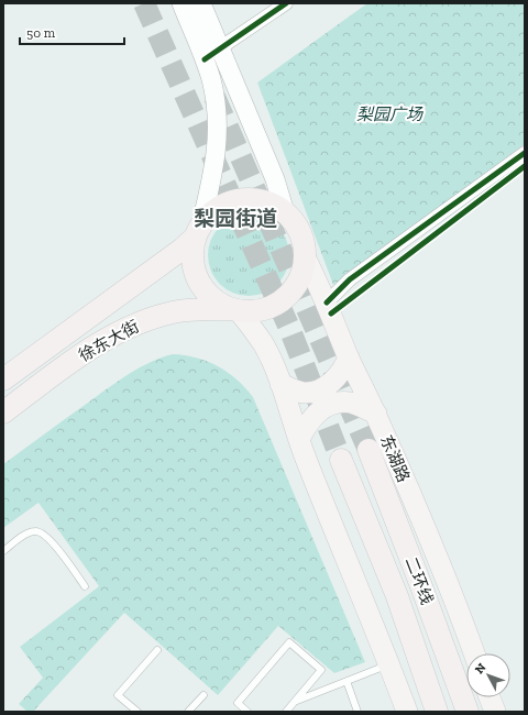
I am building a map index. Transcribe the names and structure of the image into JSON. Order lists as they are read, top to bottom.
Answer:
{
  "streets": {
    "highway": ["徐东大街", "二环线"],
    "main road": ["东湖路"]
  },
  "crossings": [
    ["徐东大街", "东湖路"]
  ],
  "districts": ["梨园街道"],
  "parks": ["梨园广场"],
  "scale_bar": "50 m",
  "north": "top left"
}
